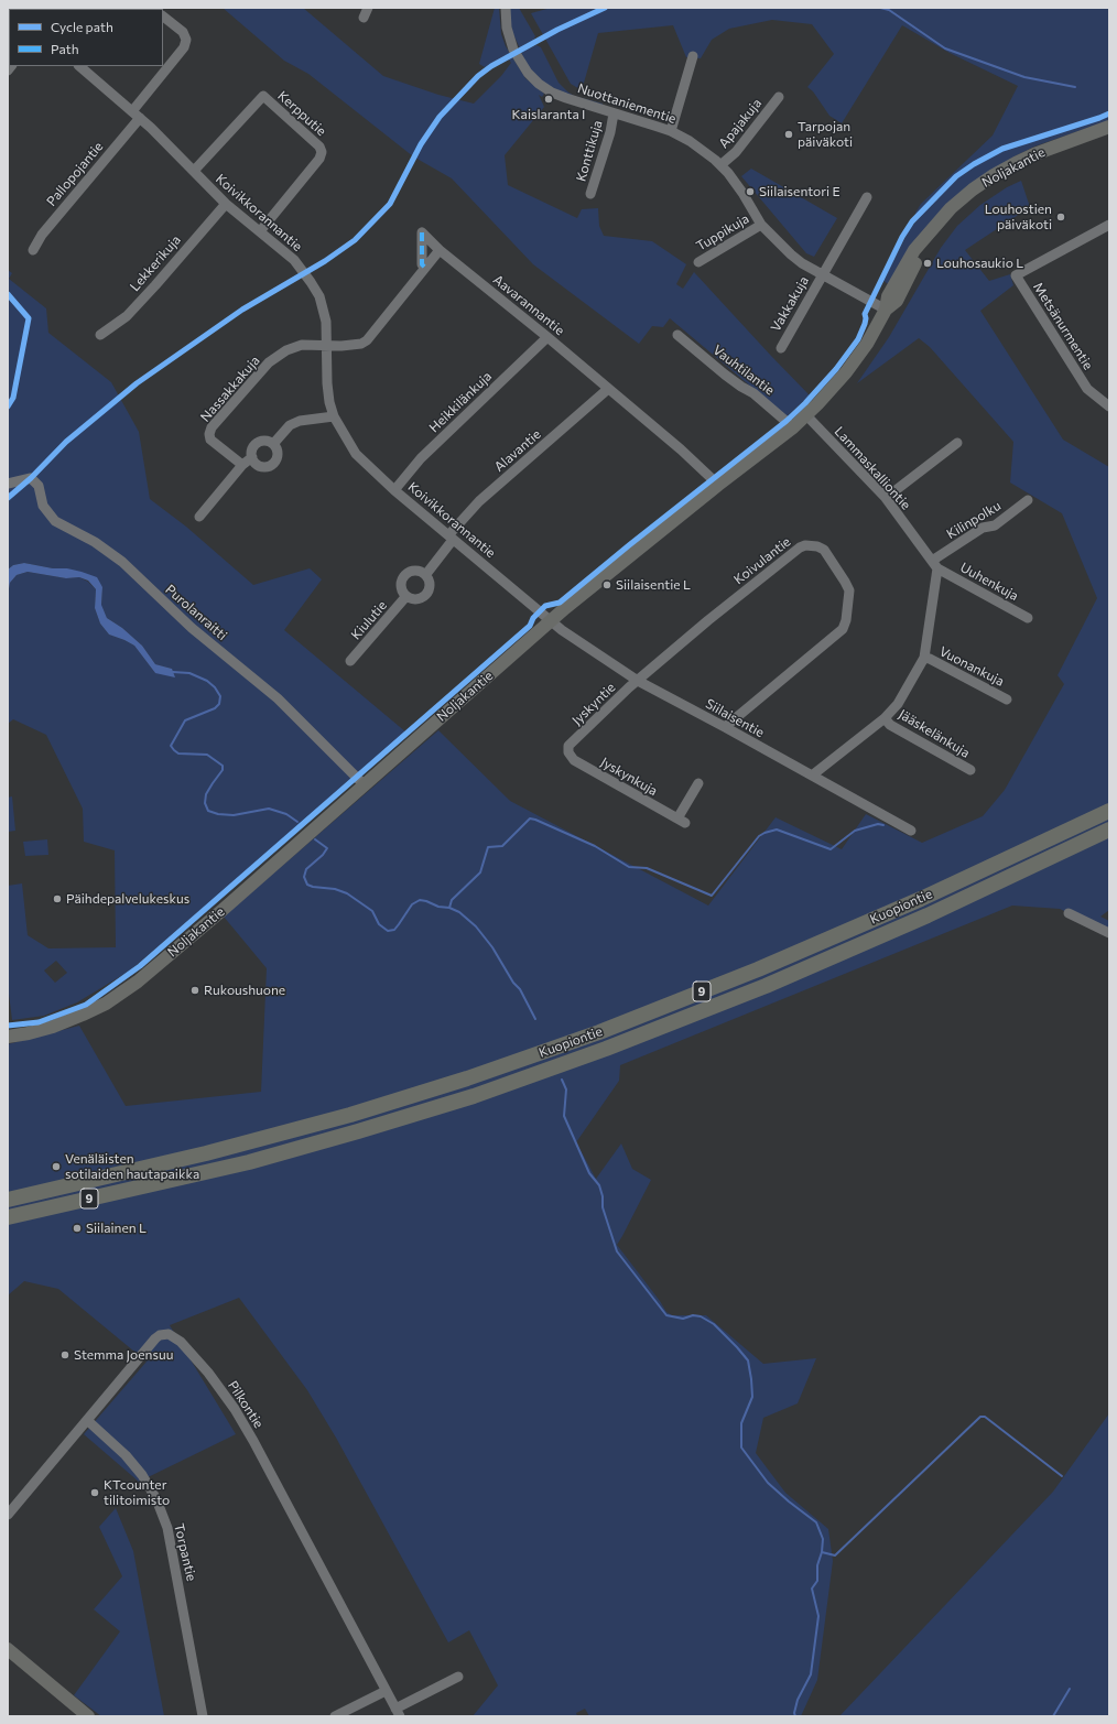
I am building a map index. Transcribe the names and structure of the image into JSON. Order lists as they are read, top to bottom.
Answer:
{
  "streets": {
    "highway": ["Kuopiontie", "9"],
    "main road": ["Noljakantie"],
    "street": [
      "Nuottaniementie",
      "Kerpputie",
      "Apajakuja",
      "Konttikuja",
      "Pallopojantie",
      "Koivikkorannantie",
      "Tuppikuja",
      "Lekkerikuja",
      "Vakkakuja",
      "Aavarannantie",
      "Metsänurmentie",
      "Vauhtilantie",
      "Nassakkakuja",
      "Heikkilänkuja",
      "Alavantie",
      "Lammaskalliontie",
      "Kilinpolku",
      "Koivulantie",
      "Uuhenkuja",
      "Purolanraitti",
      "Kiulutie",
      "Vuonankuja",
      "Jyskyntie",
      "Siilaisentie",
      "Jääskelänkuja",
      "Jyskynkuja",
      "Pilkontie",
      "Torpantie"
    ]
  },
  "crossings": [
    ["Nuottaniementie", "Apajakuja"],
    ["Nuottaniementie", "Konttikuja"],
    ["Nuottaniementie", "Noljakantie"],
    ["Nuottaniementie", "Tuppikuja"],
    ["Nuottaniementie", "Vakkakuja"],
    ["Kerpputie", "Koivikkorannantie"],
    ["Noljakantie", "Koivikkorannantie"],
    ["Noljakantie", "Aavarannantie"],
    ["Noljakantie", "Vauhtilantie"],
    ["Noljakantie", "Lammaskalliontie"],
    ["Noljakantie", "Purolanraitti"],
    ["Noljakantie", "Siilaisentie"],
    ["Pallopojantie", "Koivikkorannantie"],
    ["Koivikkorannantie", "Lekkerikuja"],
    ["Koivikkorannantie", "Nassakkakuja"],
    ["Koivikkorannantie", "Heikkilänkuja"],
    ["Koivikkorannantie", "Alavantie"],
    ["Koivikkorannantie", "Siilaisentie"],
    ["Aavarannantie", "Heikkilänkuja"],
    ["Aavarannantie", "Alavantie"],
    ["Lammaskalliontie", "Kilinpolku"],
    ["Lammaskalliontie", "Uuhenkuja"],
    ["Kilinpolku", "Uuhenkuja"],
    ["Koivulantie", "Jyskyntie"],
    ["Koivulantie", "Siilaisentie"],
    ["Jyskyntie", "Siilaisentie"],
    ["Jyskyntie", "Jyskynkuja"],
    ["Pilkontie", "Torpantie"]
  ],
  "places": [
    "Kaislaranta I",
    "Tarpojan päiväkoti",
    "Siilaisentori E",
    "Louhostien päiväkoti",
    "Louhosaukio L",
    "Siilaisentie L",
    "Päihdepalvelukeskus",
    "Rukoushuone",
    "Venäläisten sotilaiden hautapaikka",
    "Siilainen L",
    "Stemma Joensuu",
    "KTcounter tilitoimisto"
  ],
  "legend": ["Cycle path", "Path"]
}
